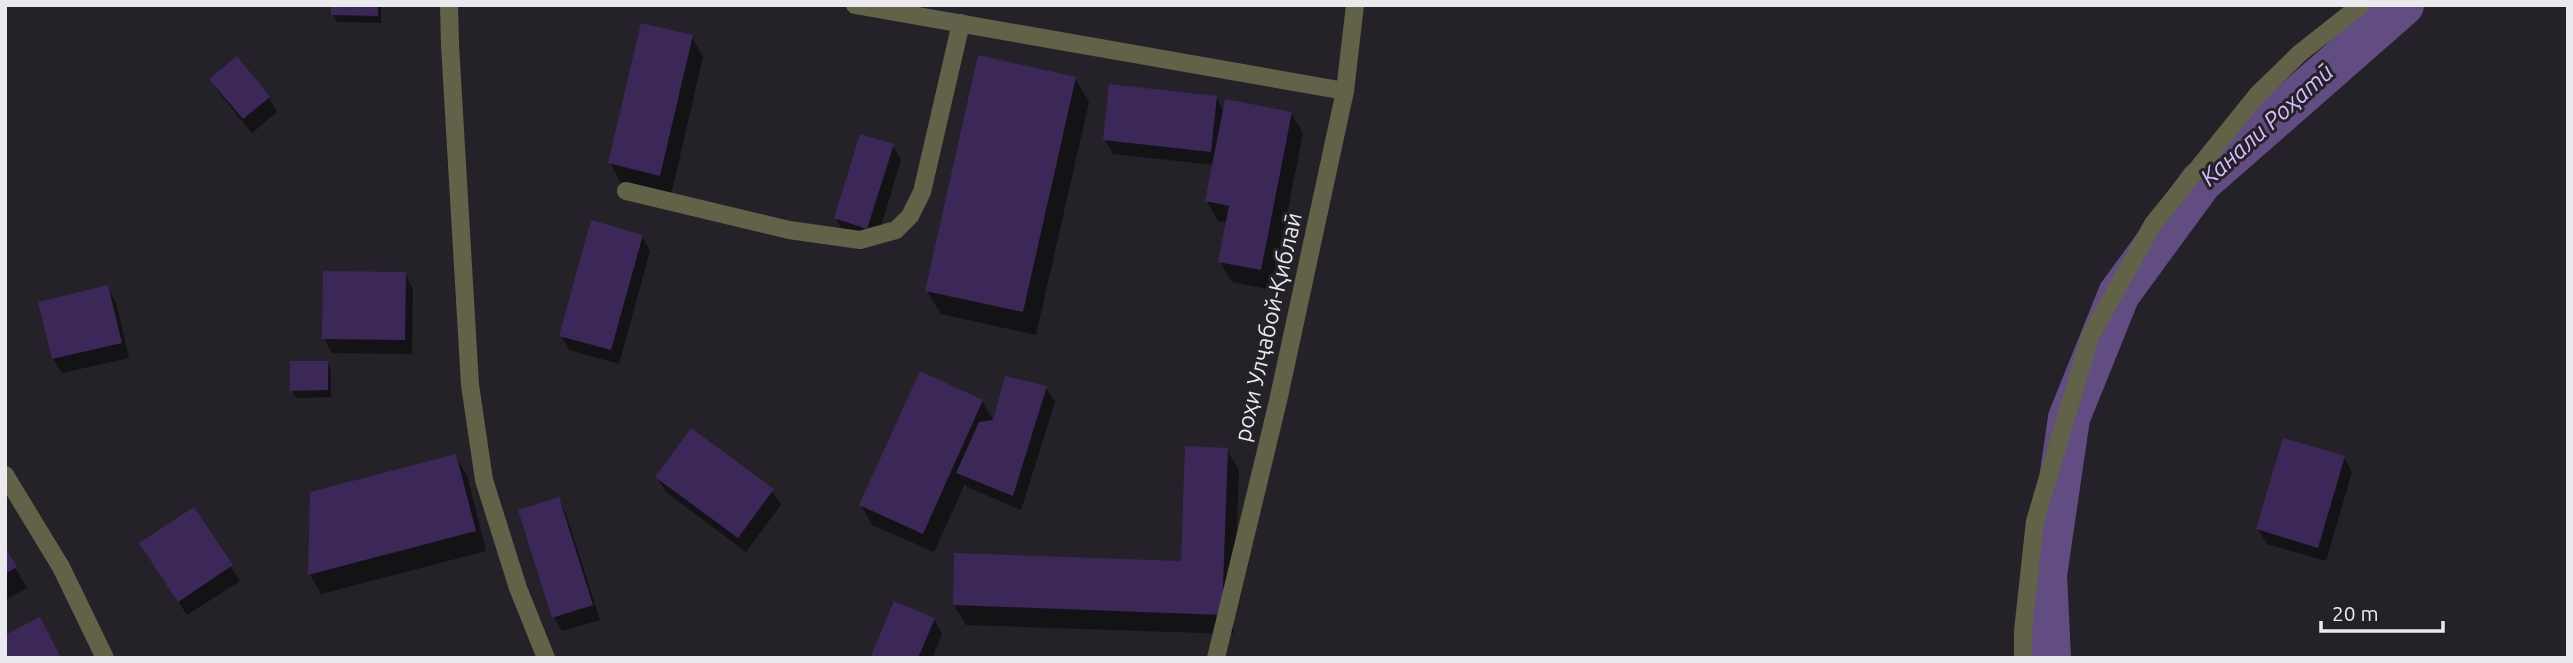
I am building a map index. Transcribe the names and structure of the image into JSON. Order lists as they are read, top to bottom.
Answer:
{
  "streets": {
    "street": ["роҳи Улҷабой-Қиблаӣ"]
  },
  "water": ["Канали Роҳатӣ"],
  "scale_bar": "20 m"
}
